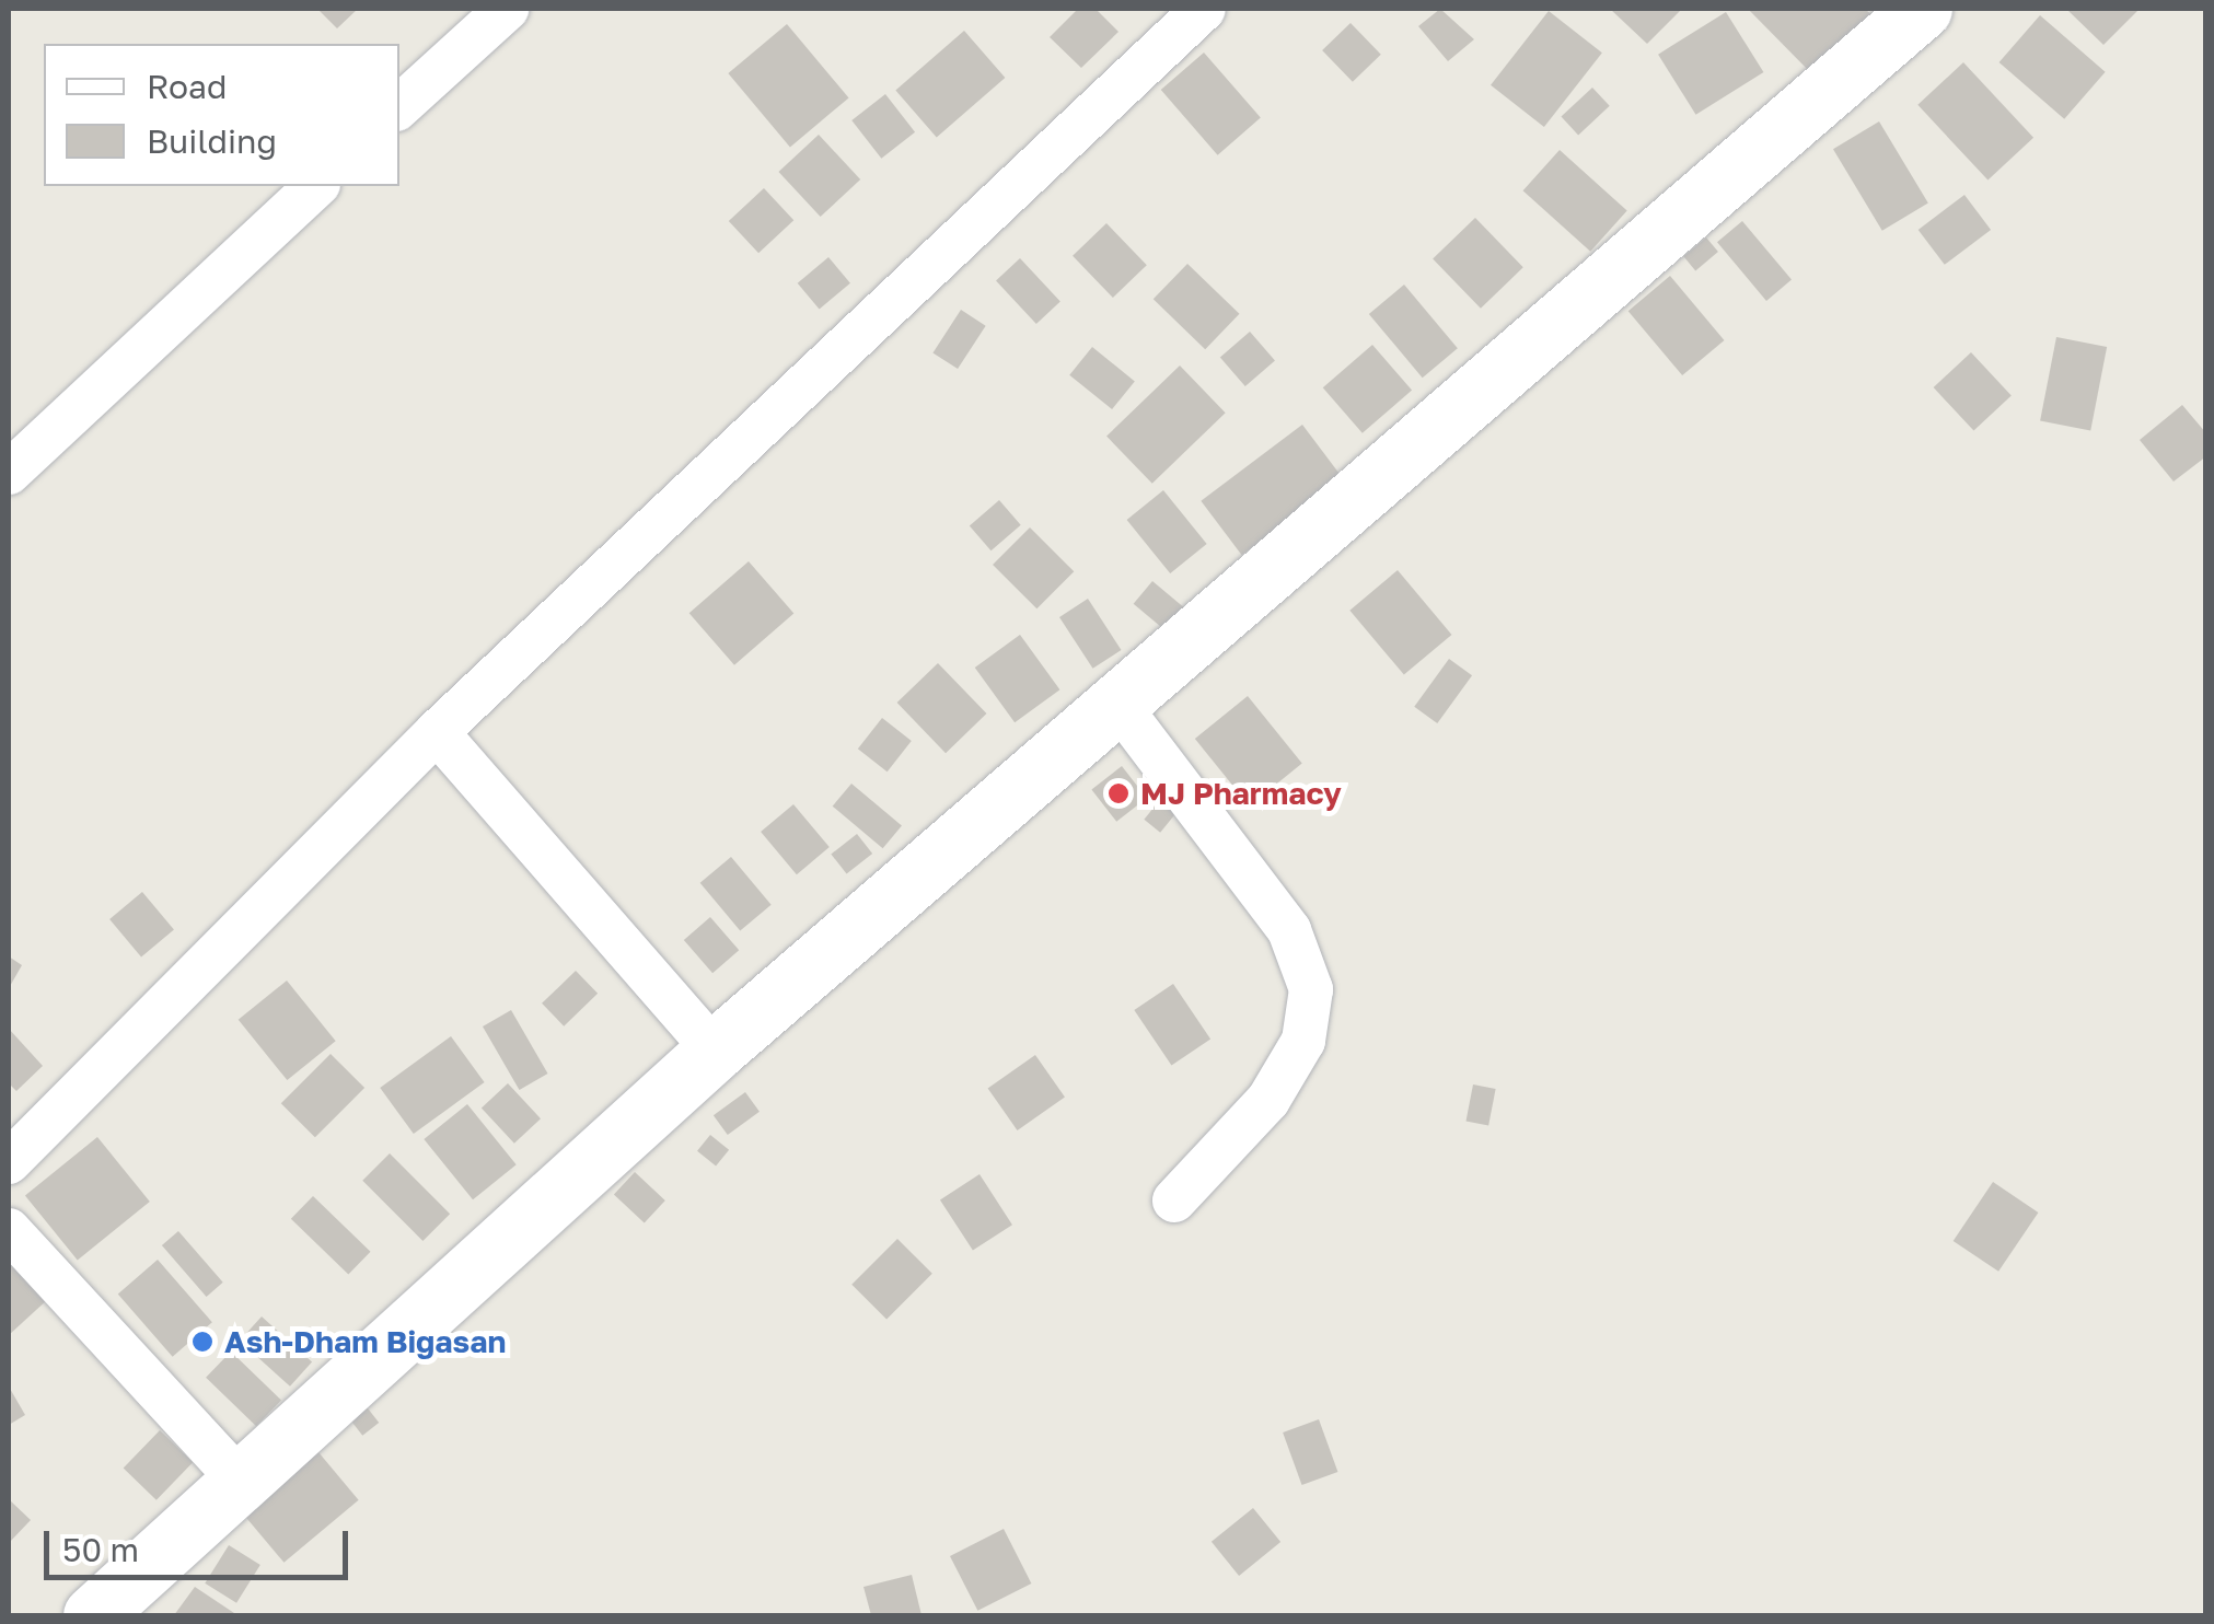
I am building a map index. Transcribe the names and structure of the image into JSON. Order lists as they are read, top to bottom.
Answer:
{
  "places": ["MJ Pharmacy", "Ash-Dham Bigasan"],
  "legend": ["Road", "Building"],
  "scale_bar": "50 m"
}
